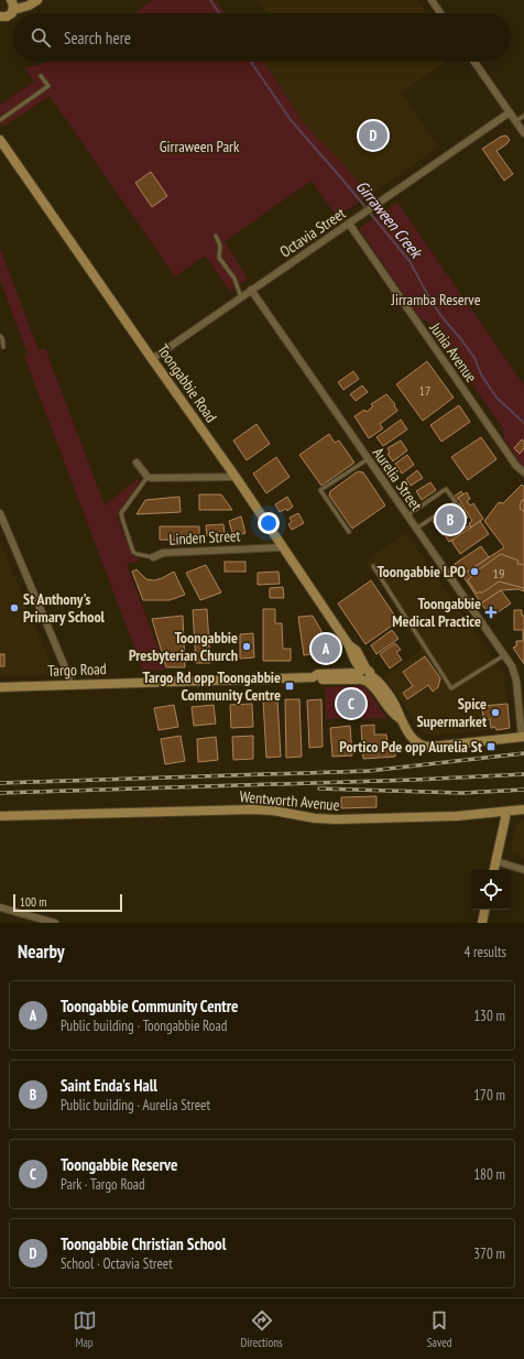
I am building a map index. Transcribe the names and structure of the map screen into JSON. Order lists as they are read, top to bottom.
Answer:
{
  "streets": {
    "main road": ["Toongabbie Road", "Targo Road", "Wentworth Avenue"],
    "street": [
      "Octavia Street",
      "Junia Avenue",
      "Aurelia Street",
      "Linden Street"
    ]
  },
  "crossings": [
    ["Octavia Street", "Junia Avenue"],
    ["Octavia Street", "Toongabbie Road"],
    ["Octavia Street", "Aurelia Street"],
    ["Toongabbie Road", "Aurelia Street"],
    ["Toongabbie Road", "Linden Street"],
    ["Toongabbie Road", "Targo Road"]
  ],
  "water": ["Girraween Creek"],
  "parks": ["Girraween Park", "Jirramba Reserve"],
  "places": {
    "other": [
      "Toongabbie LPO",
      "St Anthony's Primary School",
      "Toongabbie Presbyterian Church",
      "Spice Supermarket"
    ],
    "health": ["Toongabbie Medical Practice"],
    "transit": ["Targo Rd opp Toongabbie Community Centre", "Portico Pde opp Aurelia St"]
  },
  "house_numbers": ["17", "19"],
  "scale_bar": "100 m",
  "page": {
    "search": "Search here",
    "pins": [
      "D",
      "B",
      "A",
      "C"
    ],
    "scale": "100 m",
    "heading": ["Nearby", "4 results"],
    "list": [
      {
        "mark": "A",
        "name": "Toongabbie Community Centre",
        "note": "Public building · Toongabbie Road",
        "value": "130 m"
      },
      {
        "mark": "B",
        "name": "Saint Enda's Hall",
        "note": "Public building · Aurelia Street",
        "value": "170 m"
      },
      {
        "mark": "C",
        "name": "Toongabbie Reserve",
        "note": "Park · Targo Road",
        "value": "180 m"
      },
      {
        "mark": "D",
        "name": "Toongabbie Christian School",
        "note": "School · Octavia Street",
        "value": "370 m"
      }
    ],
    "nav": ["Map", "Directions", "Saved"]
  }
}
